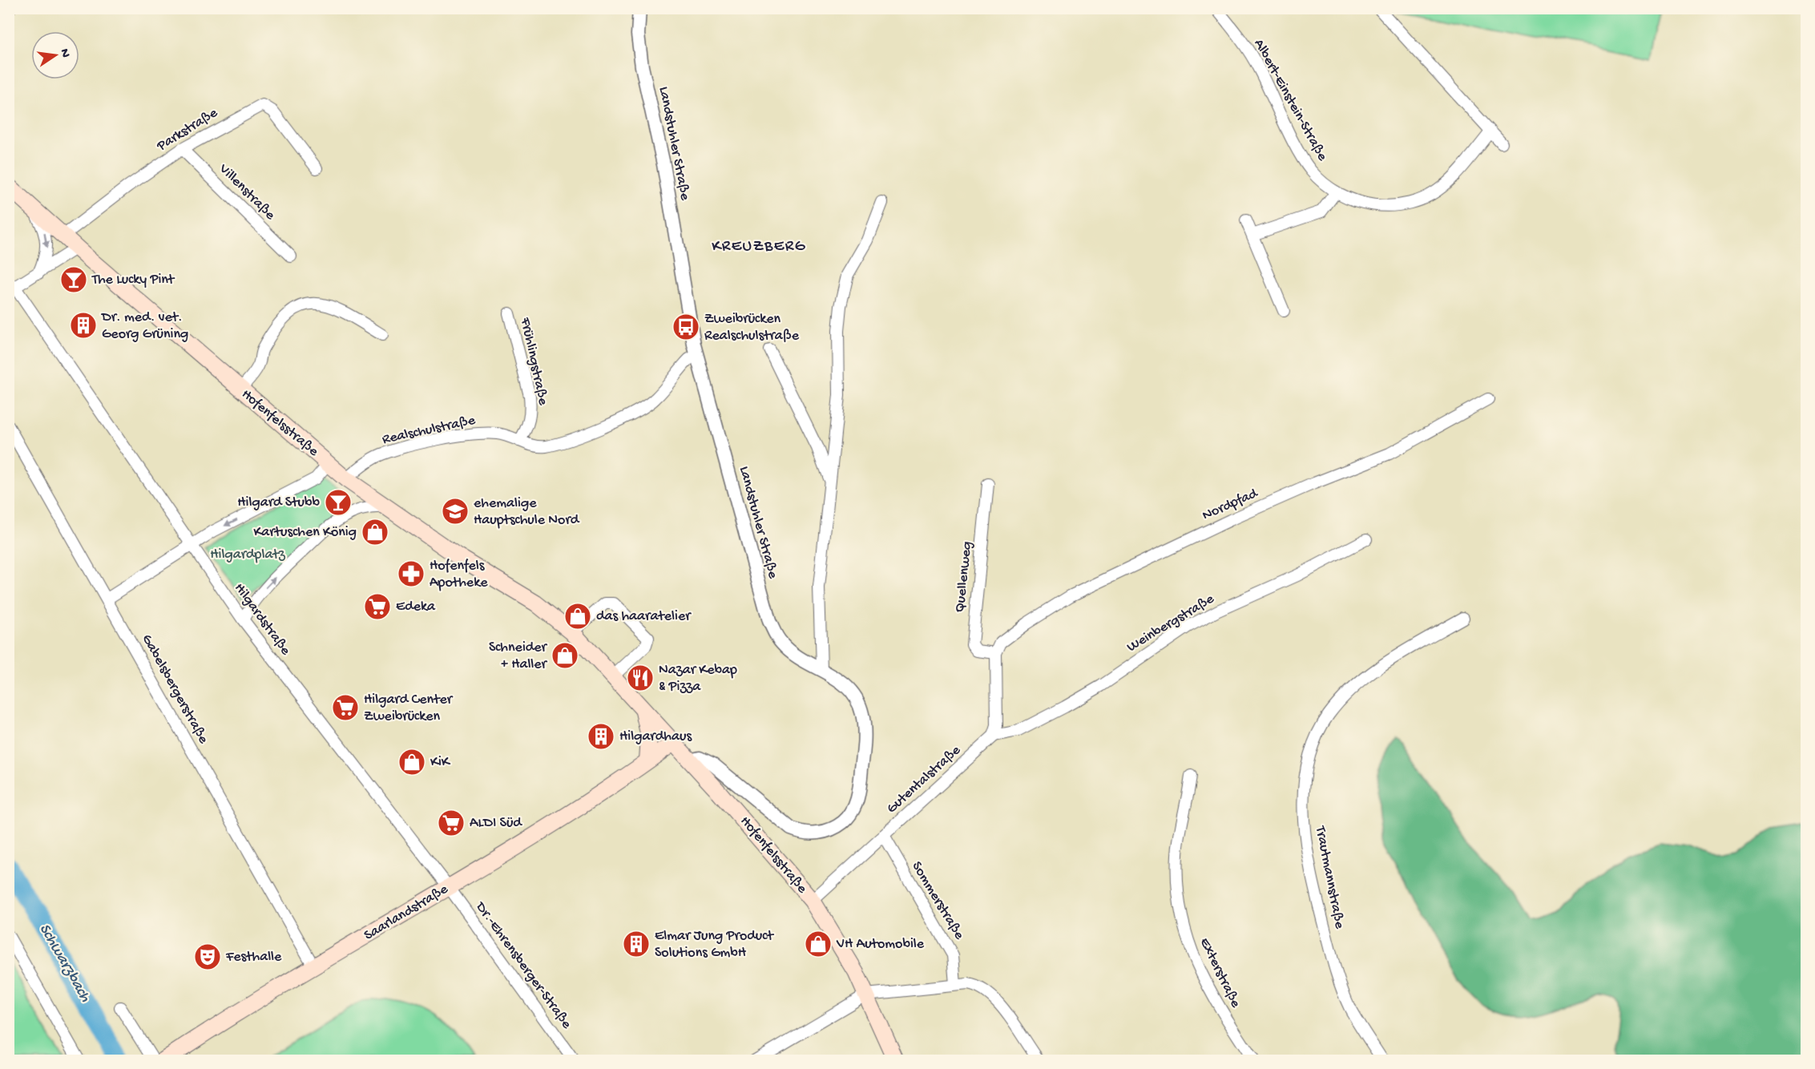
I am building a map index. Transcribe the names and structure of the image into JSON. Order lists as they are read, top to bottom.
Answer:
{
  "streets": {
    "main road": ["Hofenfelsstraße", "Saarlandstraße"],
    "street": [
      "Albert-Einstein-Straße",
      "Parkstraße",
      "Landstuhler Straße",
      "Villenstraße",
      "Frühlingstraße",
      "Realschulstraße",
      "Nordpfad",
      "Quellenweg",
      "Hilgardstraße",
      "Weinbergstraße",
      "Gabelsbergerstraße",
      "Gutentalstraße",
      "Trautmannstraße",
      "Sommerstraße",
      "Dr.-Ehrensberger-Straße",
      "Exterstraße"
    ]
  },
  "crossings": [
    ["Parkstraße", "Villenstraße"],
    ["Parkstraße", "Hofenfelsstraße"],
    ["Landstuhler Straße", "Hofenfelsstraße"],
    ["Landstuhler Straße", "Realschulstraße"],
    ["Frühlingstraße", "Realschulstraße"],
    ["Hofenfelsstraße", "Realschulstraße"],
    ["Hofenfelsstraße", "Gutentalstraße"],
    ["Hofenfelsstraße", "Saarlandstraße"],
    ["Nordpfad", "Quellenweg"],
    ["Hilgardstraße", "Saarlandstraße"],
    ["Hilgardstraße", "Dr.-Ehrensberger-Straße"],
    ["Weinbergstraße", "Gutentalstraße"],
    ["Gabelsbergerstraße", "Saarlandstraße"],
    ["Gutentalstraße", "Sommerstraße"],
    ["Saarlandstraße", "Dr.-Ehrensberger-Straße"]
  ],
  "districts": ["KREUZBERG"],
  "water": ["Schwarzbach"],
  "parks": ["Hilgardplatz"],
  "places": {
    "bar": ["The Lucky Pint", "Hilgard Stubb"],
    "building": ["Dr. med. vet. Georg Grüning", "Hilgardhaus", "Elmar Jung Product Solutions GmbH"],
    "bus stop": ["Zweibrücken Realschulstraße"],
    "school or university": ["ehemalige Hauptschule Nord"],
    "shop": [
      "Kartuschen König",
      "das haaratelier",
      "Schneider + Haller",
      "KiK",
      "VH Automobile"
    ],
    "pharmacy": ["Hofenfels Apotheke"],
    "supermarket": ["Edeka", "Hilgard Center Zweibrücken", "ALDI Süd"],
    "restaurant": ["Nazar Kebap & Pizza"],
    "theatre": ["Festhalle"]
  },
  "north": "right"
}
